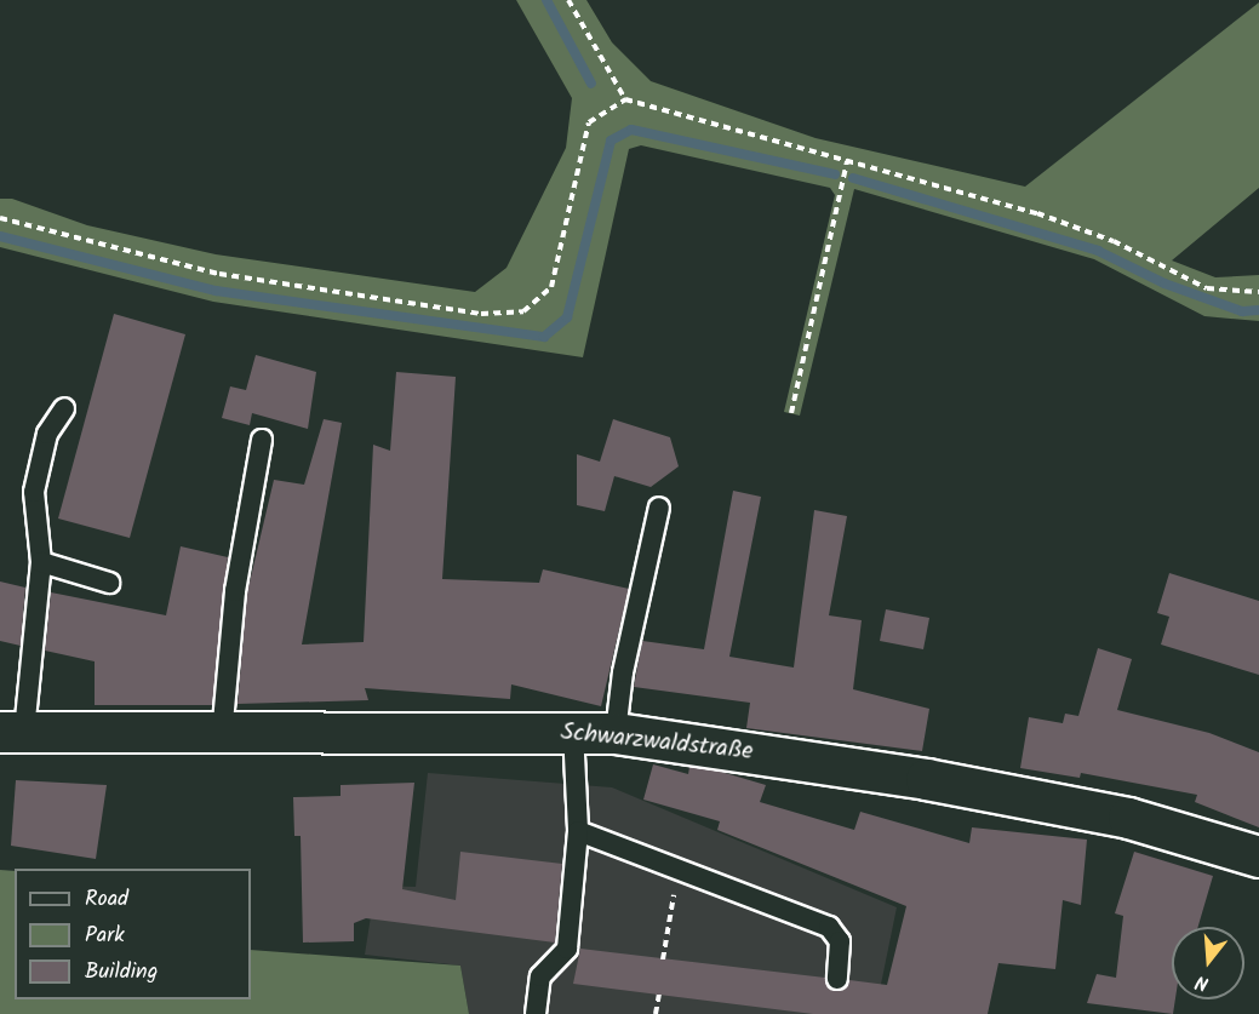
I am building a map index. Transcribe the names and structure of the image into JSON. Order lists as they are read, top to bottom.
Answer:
{
  "streets": {
    "street": ["Schwarzwaldstraße"]
  },
  "legend": ["Road", "Park", "Building"],
  "north": "bottom"
}
